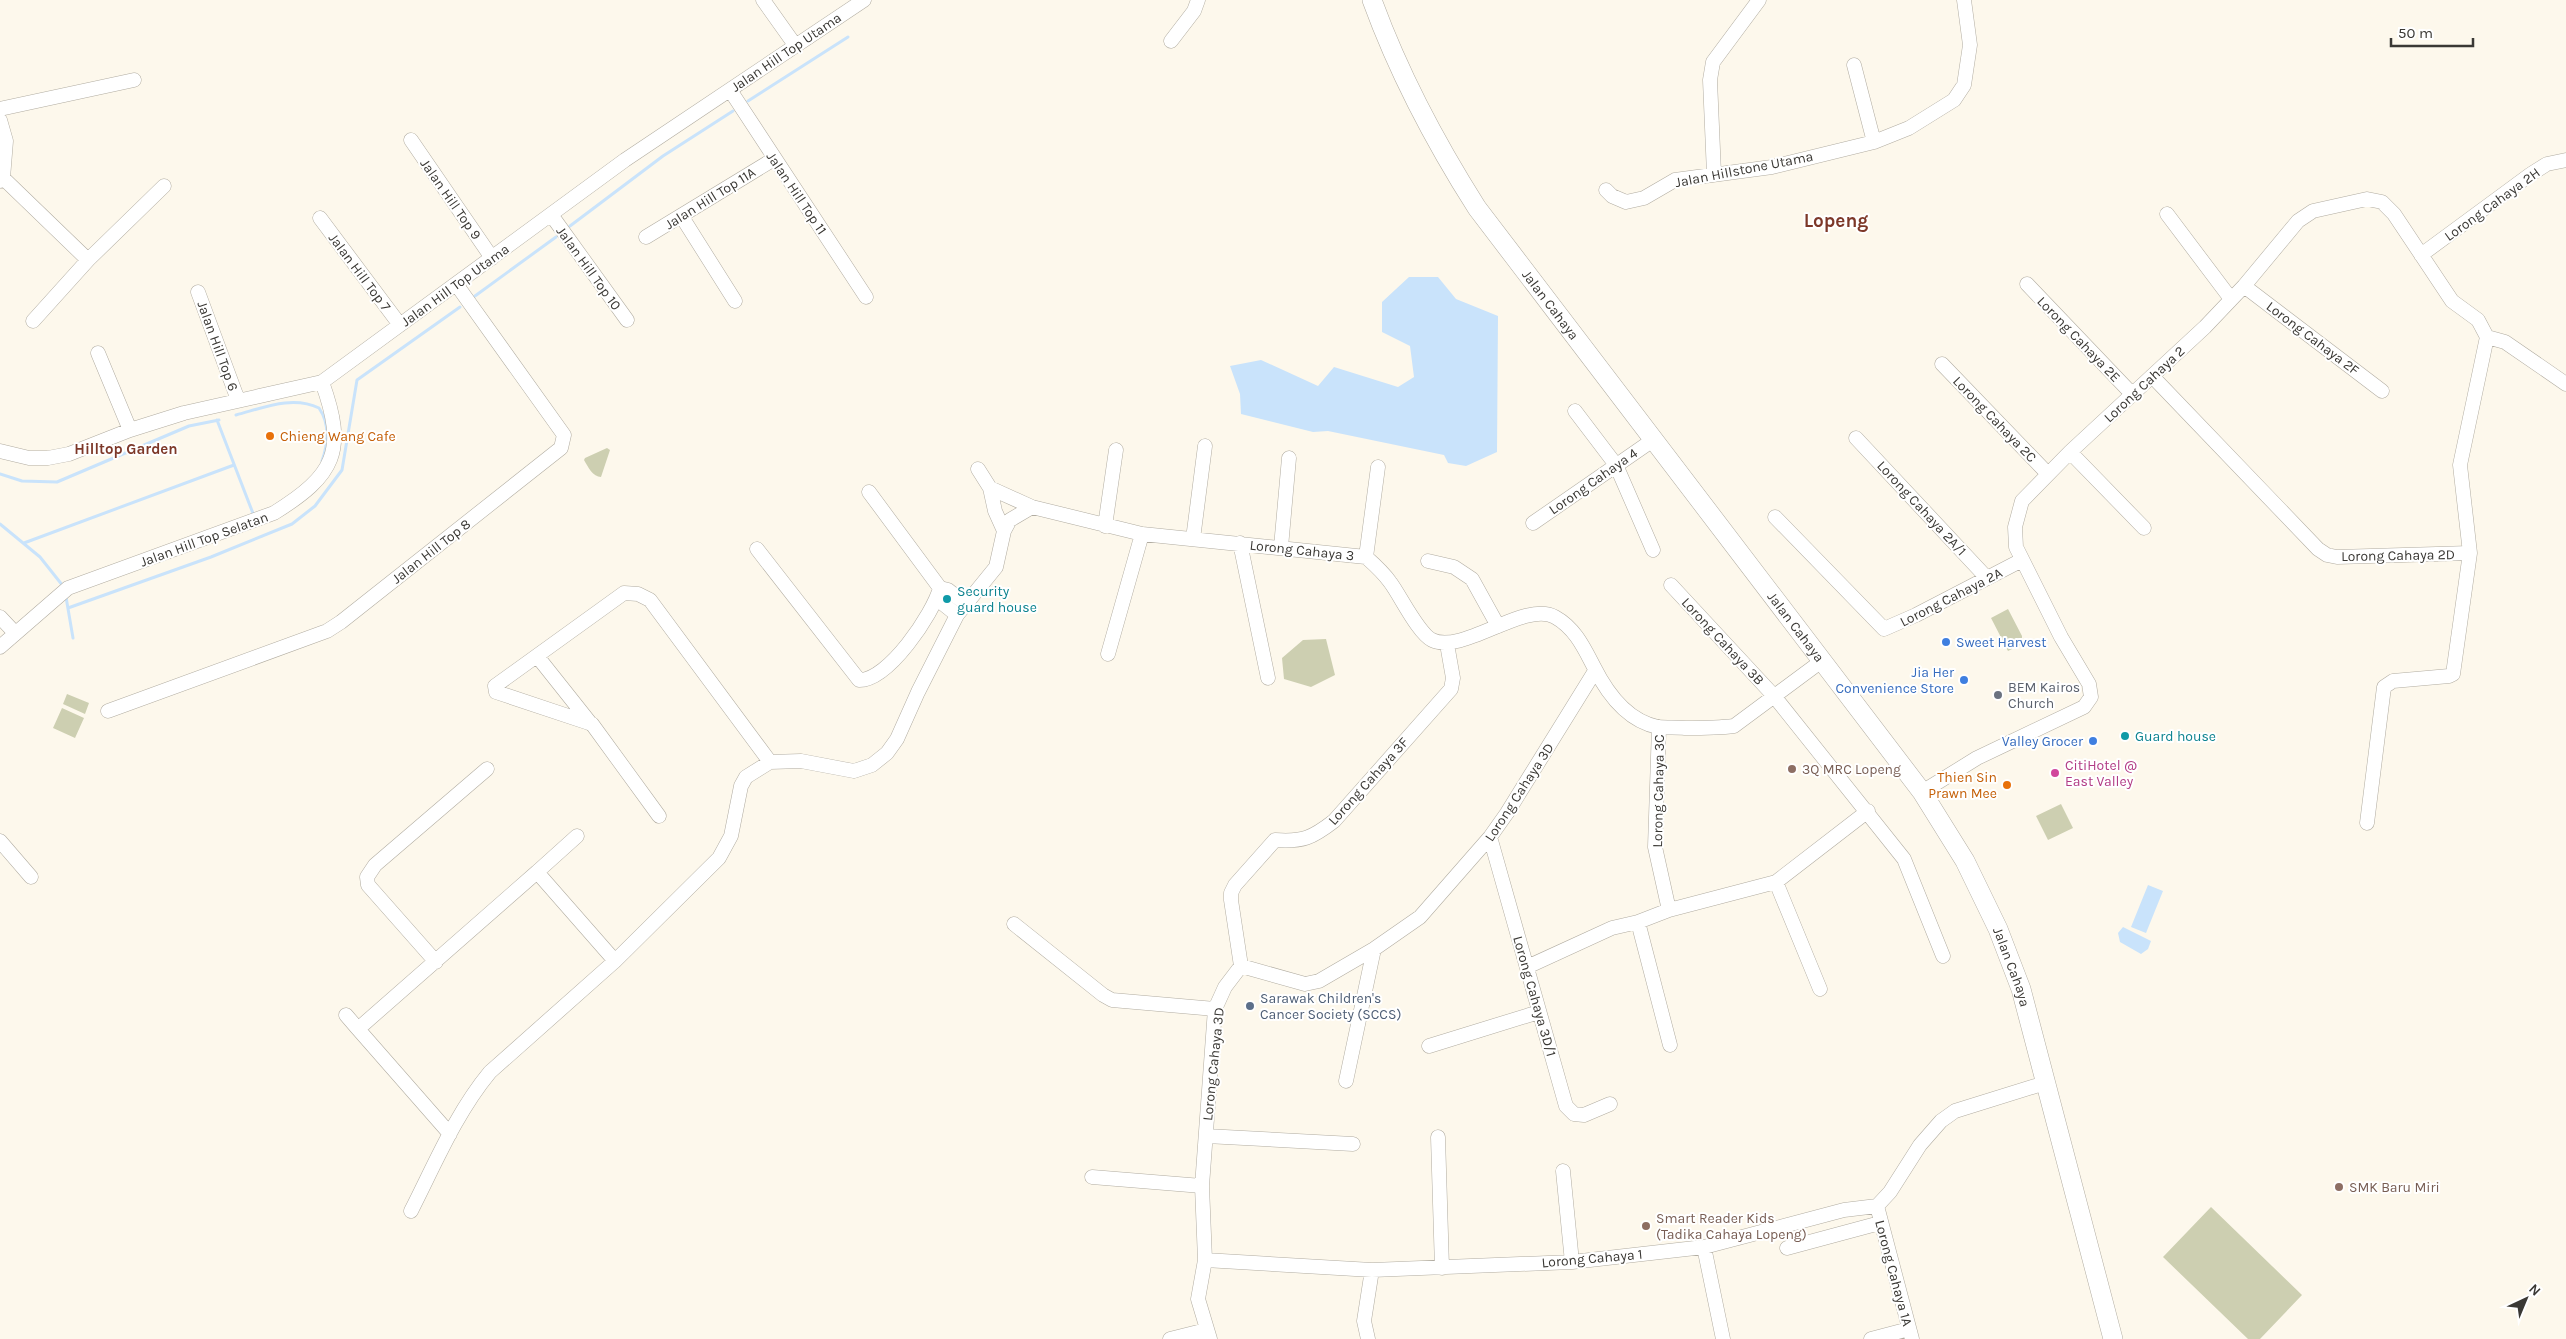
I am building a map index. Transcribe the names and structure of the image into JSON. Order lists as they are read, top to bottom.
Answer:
{
  "streets": {
    "street": [
      "Jalan Hill Top Utama",
      "Jalan Hillstone Utama",
      "Jalan Hill Top 11",
      "Jalan Hill Top 11A",
      "Jalan Hill Top 9",
      "Lorong Cahaya 2H",
      "Jalan Hill Top 10",
      "Jalan Hill Top 7",
      "Jalan Cahaya",
      "Lorong Cahaya 2F",
      "Lorong Cahaya 2E",
      "Jalan Hill Top 6",
      "Lorong Cahaya 2",
      "Lorong Cahaya 2C",
      "Lorong Cahaya 4",
      "Lorong Cahaya 2A/1",
      "Jalan Hill Top Selatan",
      "Lorong Cahaya 3",
      "Jalan Hill Top 8",
      "Lorong Cahaya 2D",
      "Lorong Cahaya 2A",
      "Lorong Cahaya 3B",
      "Lorong Cahaya 3F",
      "Lorong Cahaya 3C",
      "Lorong Cahaya 3D",
      "Lorong Cahaya 3D/1",
      "Lorong Cahaya 1",
      "Lorong Cahaya 1A"
    ]
  },
  "crossings": [
    ["Jalan Hill Top Utama", "Jalan Hill Top 11"],
    ["Jalan Hill Top Utama", "Jalan Hill Top 9"],
    ["Jalan Hill Top Utama", "Jalan Hill Top 10"],
    ["Jalan Hill Top Utama", "Jalan Hill Top 7"],
    ["Jalan Hill Top Utama", "Jalan Hill Top 6"],
    ["Jalan Hill Top Utama", "Jalan Hill Top Selatan"],
    ["Jalan Hill Top Utama", "Jalan Hill Top 8"],
    ["Jalan Hill Top 11", "Jalan Hill Top 11A"],
    ["Lorong Cahaya 2H", "Lorong Cahaya 2"],
    ["Jalan Cahaya", "Lorong Cahaya 2"],
    ["Jalan Cahaya", "Lorong Cahaya 4"],
    ["Lorong Cahaya 2F", "Lorong Cahaya 2"],
    ["Lorong Cahaya 2E", "Lorong Cahaya 2"],
    ["Lorong Cahaya 2", "Lorong Cahaya 2C"],
    ["Lorong Cahaya 2", "Lorong Cahaya 2D"],
    ["Lorong Cahaya 2", "Lorong Cahaya 2A"],
    ["Lorong Cahaya 2A/1", "Lorong Cahaya 2A"],
    ["Lorong Cahaya 3", "Lorong Cahaya 3F"],
    ["Lorong Cahaya 3F", "Lorong Cahaya 3D"],
    ["Lorong Cahaya 3D", "Lorong Cahaya 3D/1"],
    ["Lorong Cahaya 3D", "Lorong Cahaya 1"],
    ["Lorong Cahaya 1", "Lorong Cahaya 1A"]
  ],
  "districts": ["Lopeng", "Hilltop Garden"],
  "places": [
    "Chieng Wang Cafe",
    "Security guard house",
    "Sweet Harvest",
    "Jia Her Convenience Store",
    "BEM Kairos Church",
    "Guard house",
    "Valley Grocer",
    "3Q MRC Lopeng",
    "CitiHotel @ East Valley",
    "Thien Sin Prawn Mee",
    "Sarawak Children's Cancer Society (SCCS)",
    "SMK Baru Miri",
    "Smart Reader Kids (Tadika Cahaya Lopeng)"
  ],
  "scale_bar": "50 m",
  "north": "top right"
}
